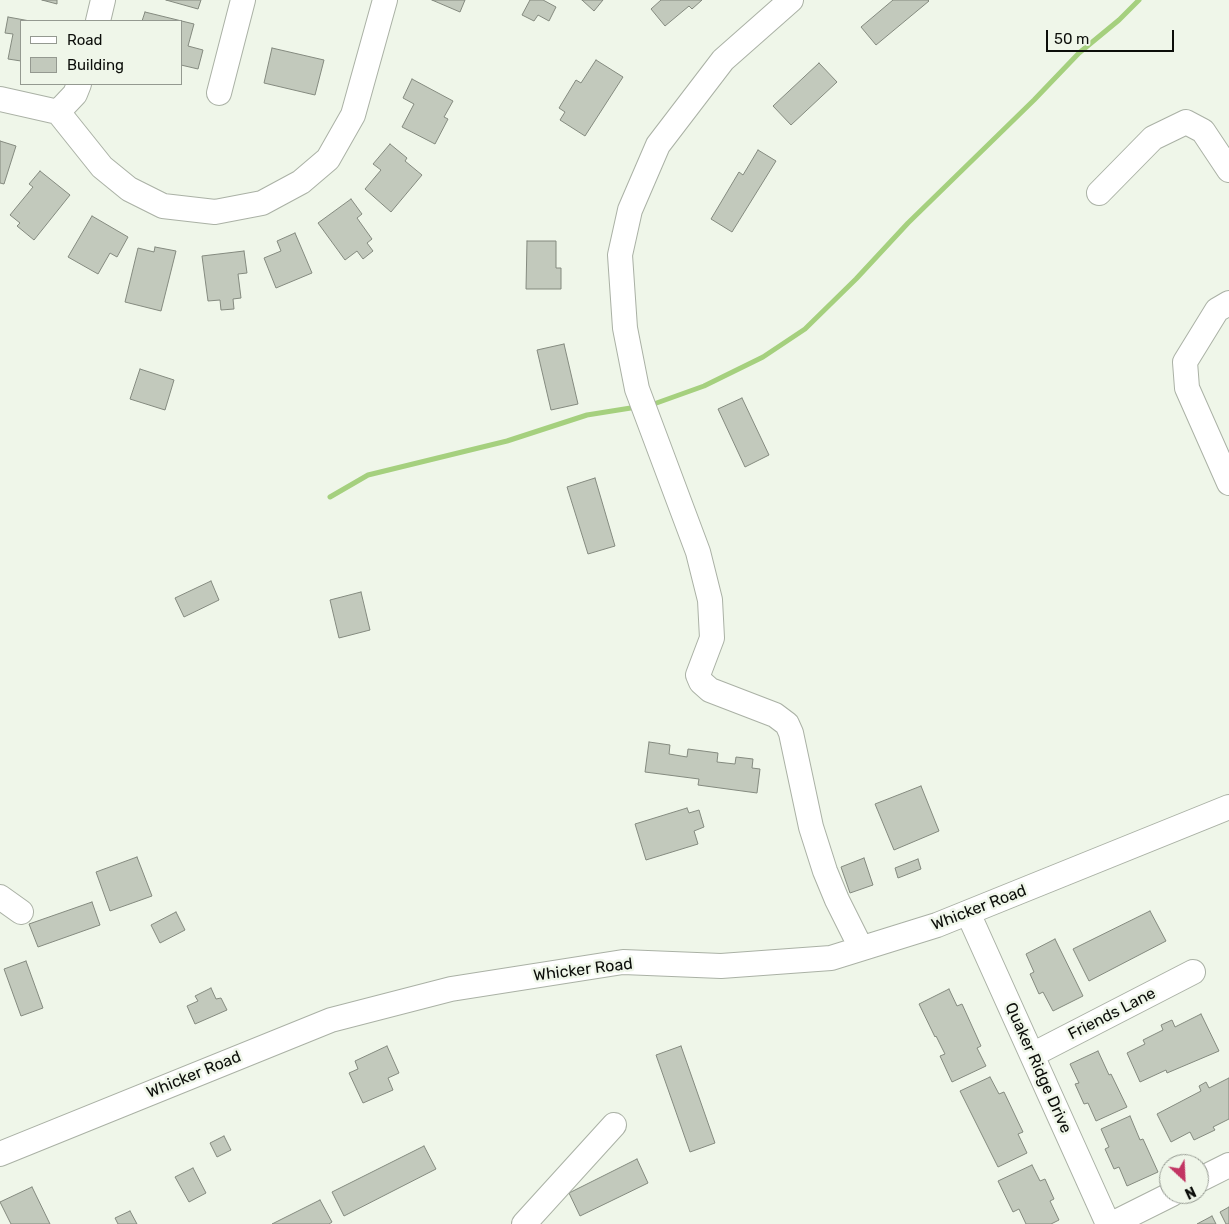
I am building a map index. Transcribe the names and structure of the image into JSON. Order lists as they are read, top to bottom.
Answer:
{
  "streets": {
    "street": ["Whicker Road", "Friends Lane", "Quaker Ridge Drive"]
  },
  "crossings": [
    ["Whicker Road", "Quaker Ridge Drive"],
    ["Friends Lane", "Quaker Ridge Drive"]
  ],
  "legend": ["Road", "Building"],
  "scale_bar": "50 m",
  "north": "bottom right"
}
